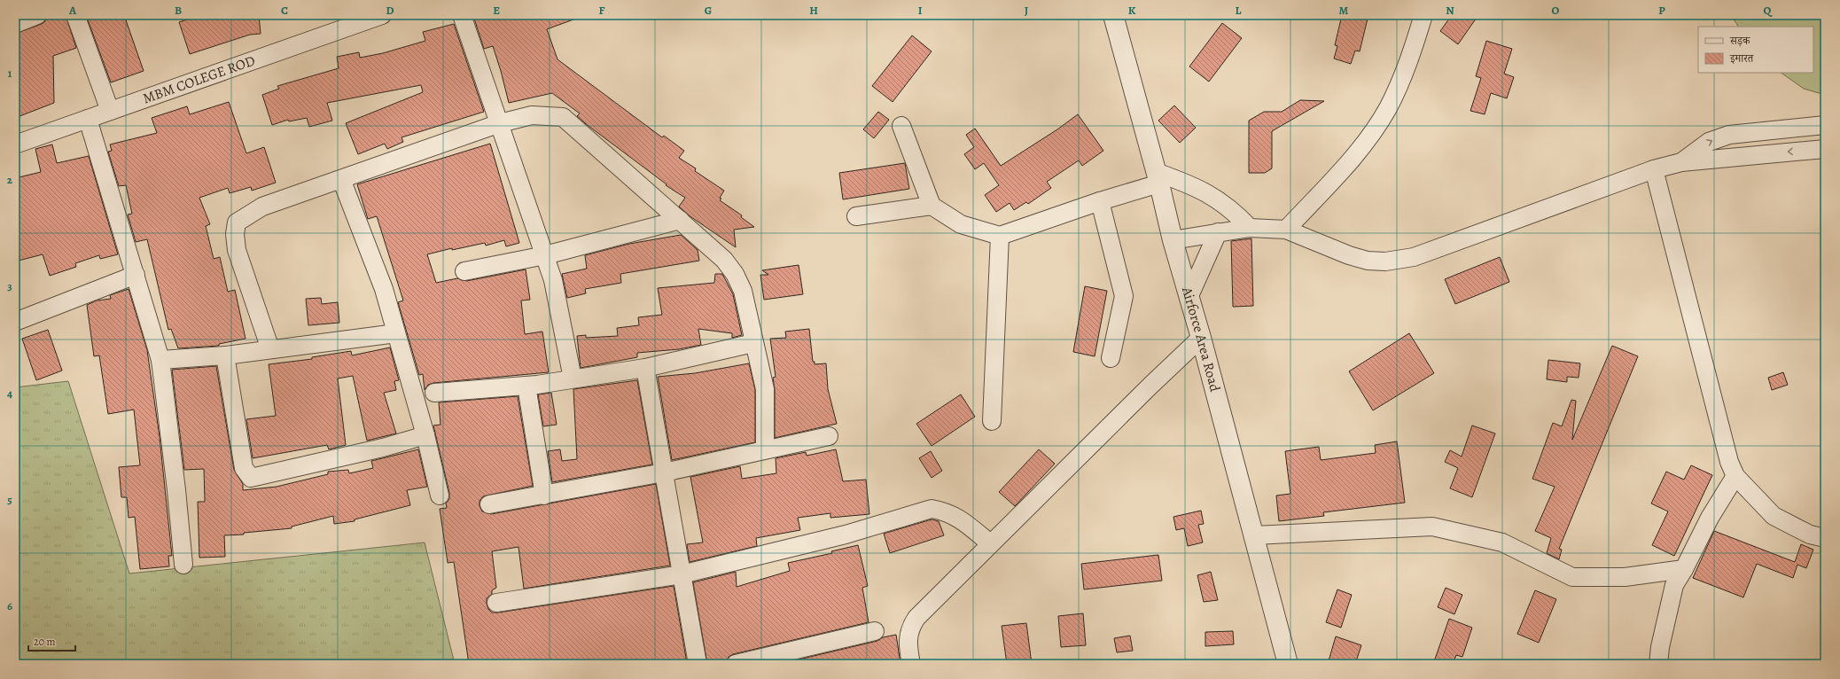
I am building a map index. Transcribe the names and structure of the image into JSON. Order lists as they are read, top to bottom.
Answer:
{
  "streets": {
    "street": ["MBM COLEGE ROD", "Airforce Area Road"]
  },
  "legend": ["सड़क", "इमारत"],
  "scale_bar": "20 m",
  "grid": {
    "columns": [
      "A",
      "B",
      "C",
      "D",
      "E",
      "F",
      "G",
      "H",
      "I",
      "J",
      "K",
      "L",
      "M",
      "N",
      "O",
      "P",
      "Q"
    ],
    "rows": [
      "1",
      "2",
      "3",
      "4",
      "5",
      "6"
    ]
  }
}
